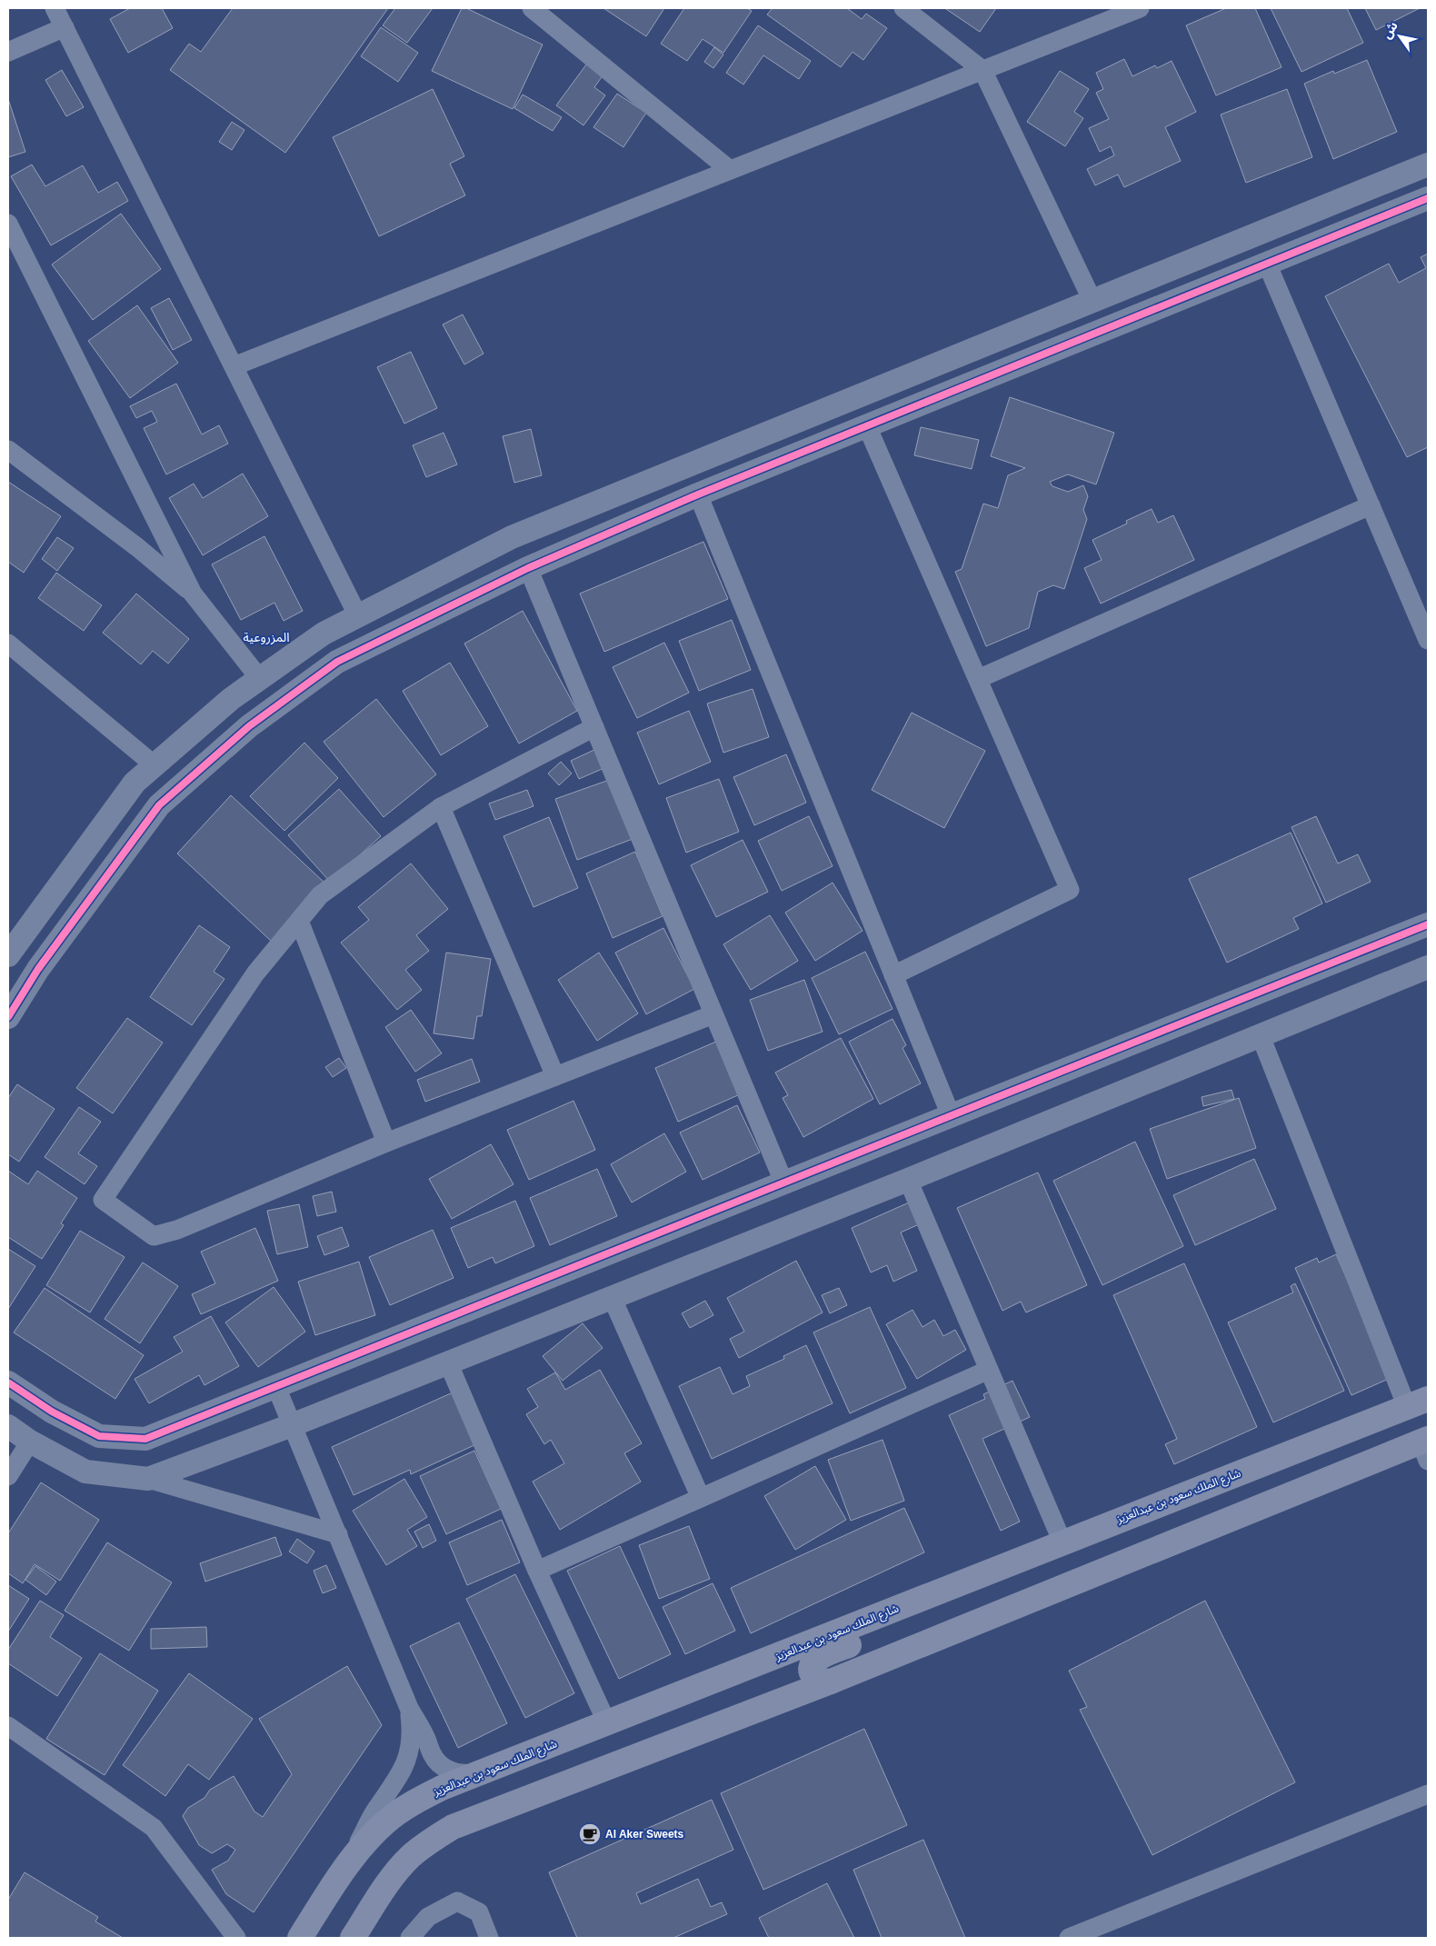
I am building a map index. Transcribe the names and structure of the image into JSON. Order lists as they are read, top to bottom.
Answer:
{
  "streets": {
    "main road": ["شارع الملك سعود بن عبدالعزيز"]
  },
  "districts": ["المزروعية"],
  "places": {
    "cafe": ["Al Aker Sweets"]
  },
  "north": "top left"
}
